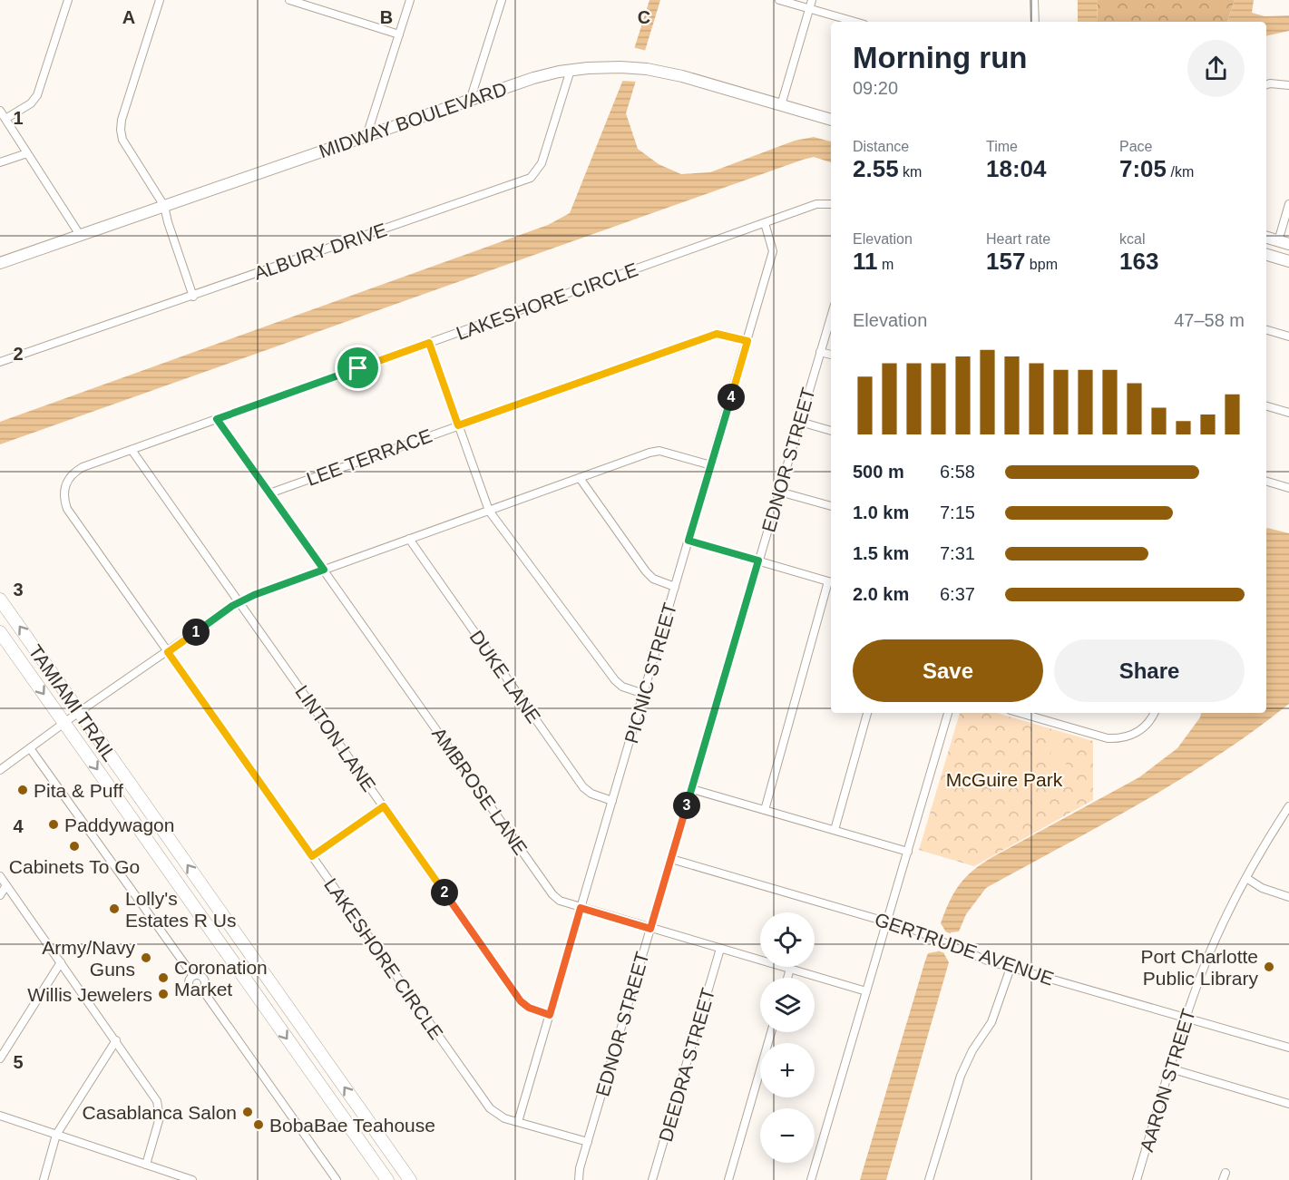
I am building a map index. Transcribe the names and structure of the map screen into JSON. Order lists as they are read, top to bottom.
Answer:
{
  "streets": {
    "main road": ["TAMIAMI TRAIL"],
    "street": [
      "MIDWAY BOULEVARD",
      "ALBURY DRIVE",
      "LAKESHORE CIRCLE",
      "LEE TERRACE",
      "EDNOR STREET",
      "PICNIC STREET",
      "DUKE LANE",
      "LINTON LANE",
      "AMBROSE LANE",
      "GERTRUDE AVENUE",
      "DEEDRA STREET",
      "AARON STREET"
    ]
  },
  "crossings": [
    ["MIDWAY BOULEVARD", "ALBURY DRIVE"],
    ["LAKESHORE CIRCLE", "EDNOR STREET"],
    ["LAKESHORE CIRCLE", "PICNIC STREET"],
    ["LAKESHORE CIRCLE", "LINTON LANE"],
    ["LAKESHORE CIRCLE", "AMBROSE LANE"],
    ["LEE TERRACE", "PICNIC STREET"],
    ["LEE TERRACE", "AMBROSE LANE"],
    ["EDNOR STREET", "AMBROSE LANE"],
    ["EDNOR STREET", "GERTRUDE AVENUE"],
    ["PICNIC STREET", "DUKE LANE"],
    ["PICNIC STREET", "LINTON LANE"],
    ["PICNIC STREET", "AMBROSE LANE"],
    ["AMBROSE LANE", "DEEDRA STREET"],
    ["GERTRUDE AVENUE", "AARON STREET"]
  ],
  "parks": ["McGuire Park"],
  "places": [
    "Pita & Puff",
    "Paddywagon",
    "Cabinets To Go",
    "Lolly's Estates R Us",
    "Army/Navy Guns",
    "Port Charlotte Public Library",
    "Coronation Market",
    "Willis Jewelers",
    "Casablanca Salon",
    "BobaBae Teahouse"
  ],
  "page": {
    "heading": ["Morning run", "09:20"],
    "stats": [
      ["Distance", "2.55 km"],
      ["Time", "18:04"],
      ["Pace", "7:05 /km"],
      ["Elevation", "11 m"],
      ["Heart rate", "157 bpm"],
      ["kcal", "163"]
    ],
    "chart": ["Elevation", "47–58 m"],
    "pins": [
      "4",
      "1",
      "3",
      "2"
    ],
    "list": [
      {
        "name": "500 m",
        "note": "6:58"
      },
      {
        "name": "1.0 km",
        "note": "7:15"
      },
      {
        "name": "1.5 km",
        "note": "7:31"
      },
      {
        "name": "2.0 km",
        "note": "6:37"
      }
    ],
    "buttons": ["Save", "Share"],
    "map_buttons": ["+", "−"]
  },
  "grid": {
    "columns": ["A", "B", "C"],
    "rows": [
      "1",
      "2",
      "3",
      "4",
      "5"
    ]
  }
}
